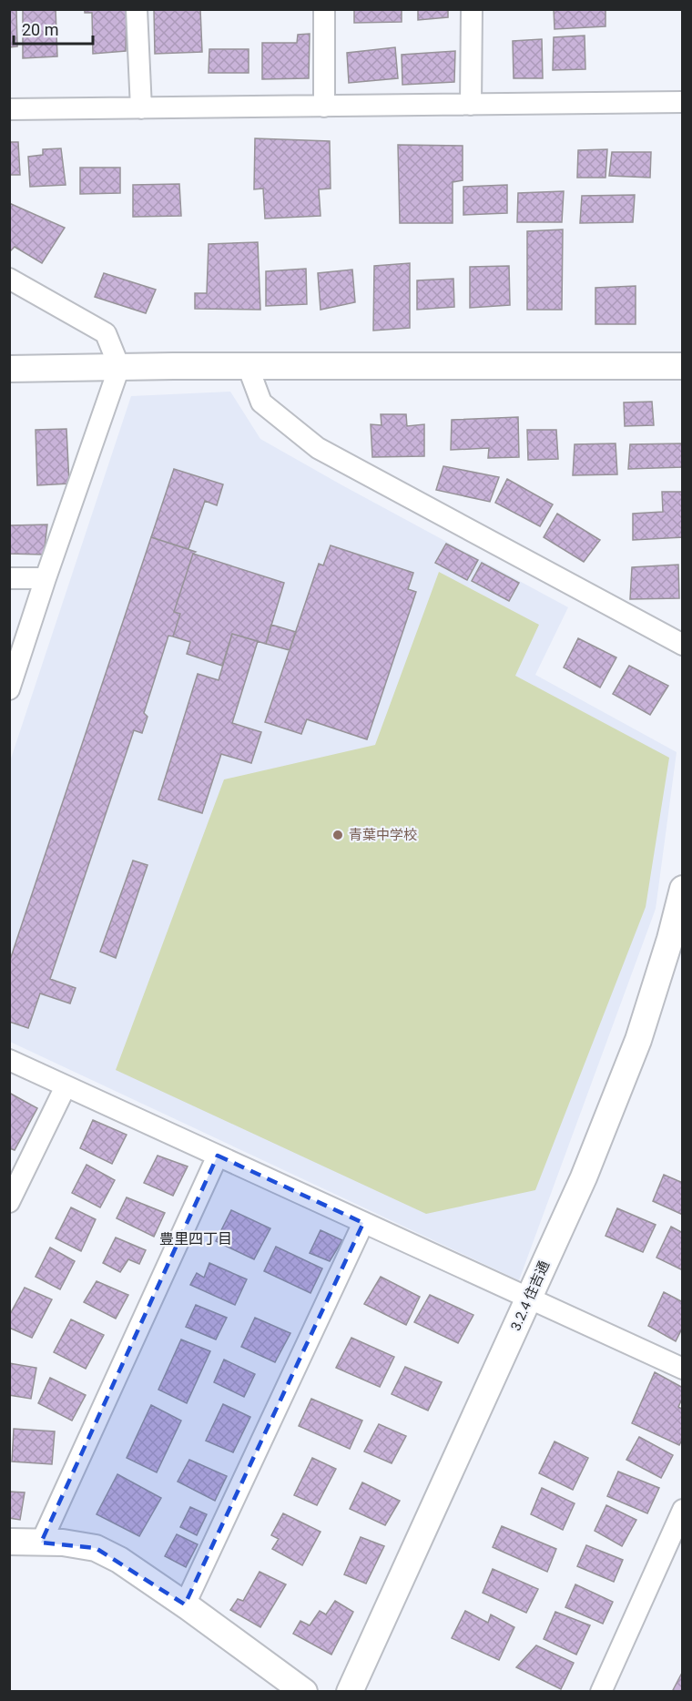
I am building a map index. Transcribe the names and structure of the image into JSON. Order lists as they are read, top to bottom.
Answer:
{
  "streets": {
    "street": ["3.2.4 住吉通"]
  },
  "districts": ["豊里四丁目"],
  "places": ["青葉中学校"],
  "scale_bar": "20 m"
}
